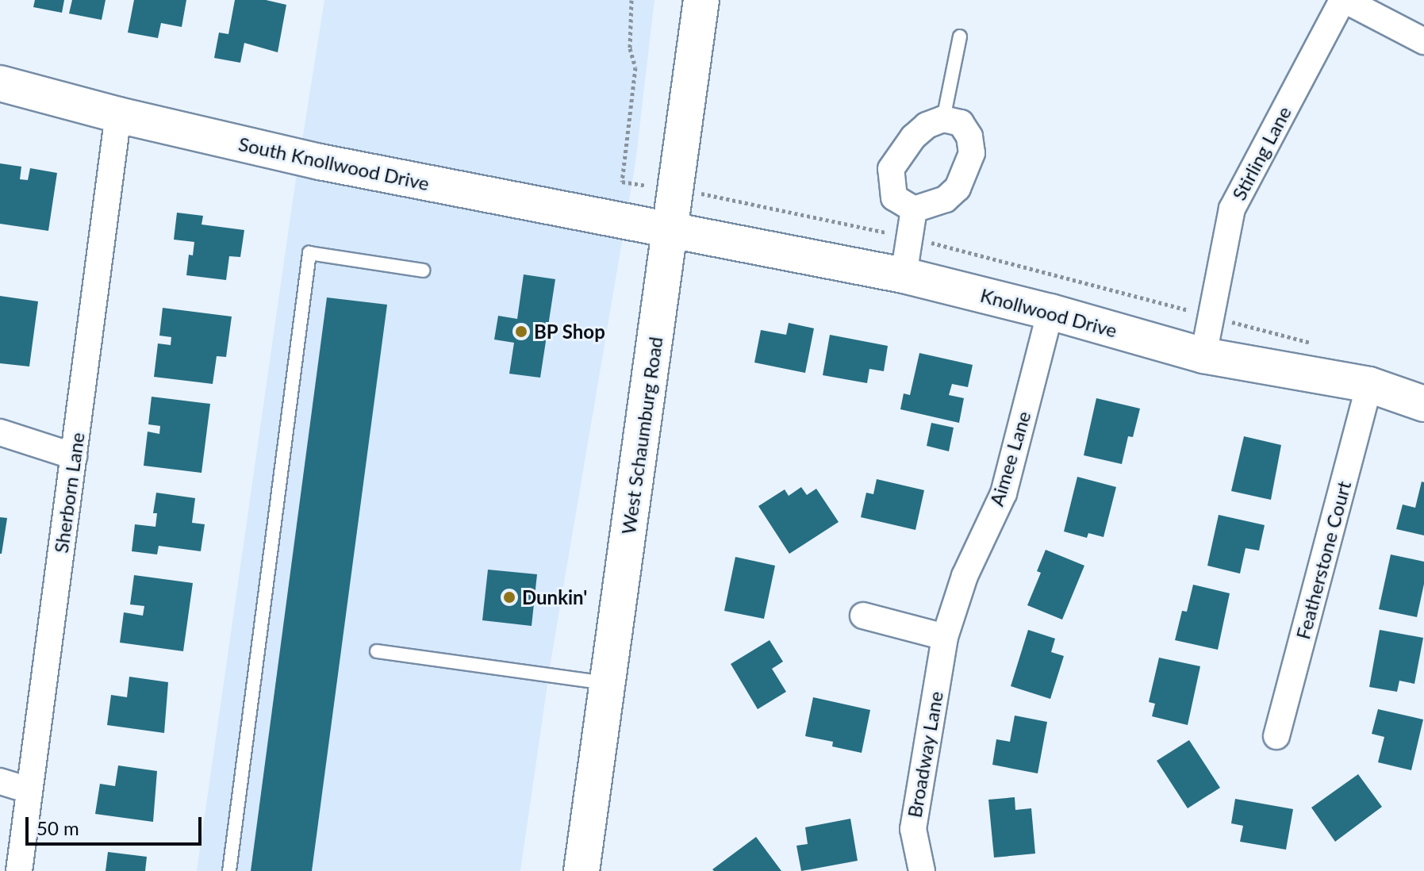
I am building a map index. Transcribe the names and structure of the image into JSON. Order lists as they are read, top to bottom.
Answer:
{
  "streets": {
    "street": [
      "Stirling Lane",
      "South Knollwood Drive",
      "Knollwood Drive",
      "West Schaumburg Road",
      "Aimee Lane",
      "Sherborn Lane",
      "Featherstone Court",
      "Broadway Lane"
    ]
  },
  "crossings": [
    ["Stirling Lane", "Knollwood Drive"],
    ["South Knollwood Drive", "Knollwood Drive"],
    ["South Knollwood Drive", "West Schaumburg Road"],
    ["South Knollwood Drive", "Sherborn Lane"],
    ["Knollwood Drive", "West Schaumburg Road"],
    ["Knollwood Drive", "Aimee Lane"],
    ["Knollwood Drive", "Featherstone Court"],
    ["Aimee Lane", "Broadway Lane"]
  ],
  "places": ["BP Shop", "Dunkin'"],
  "scale_bar": "50 m"
}
